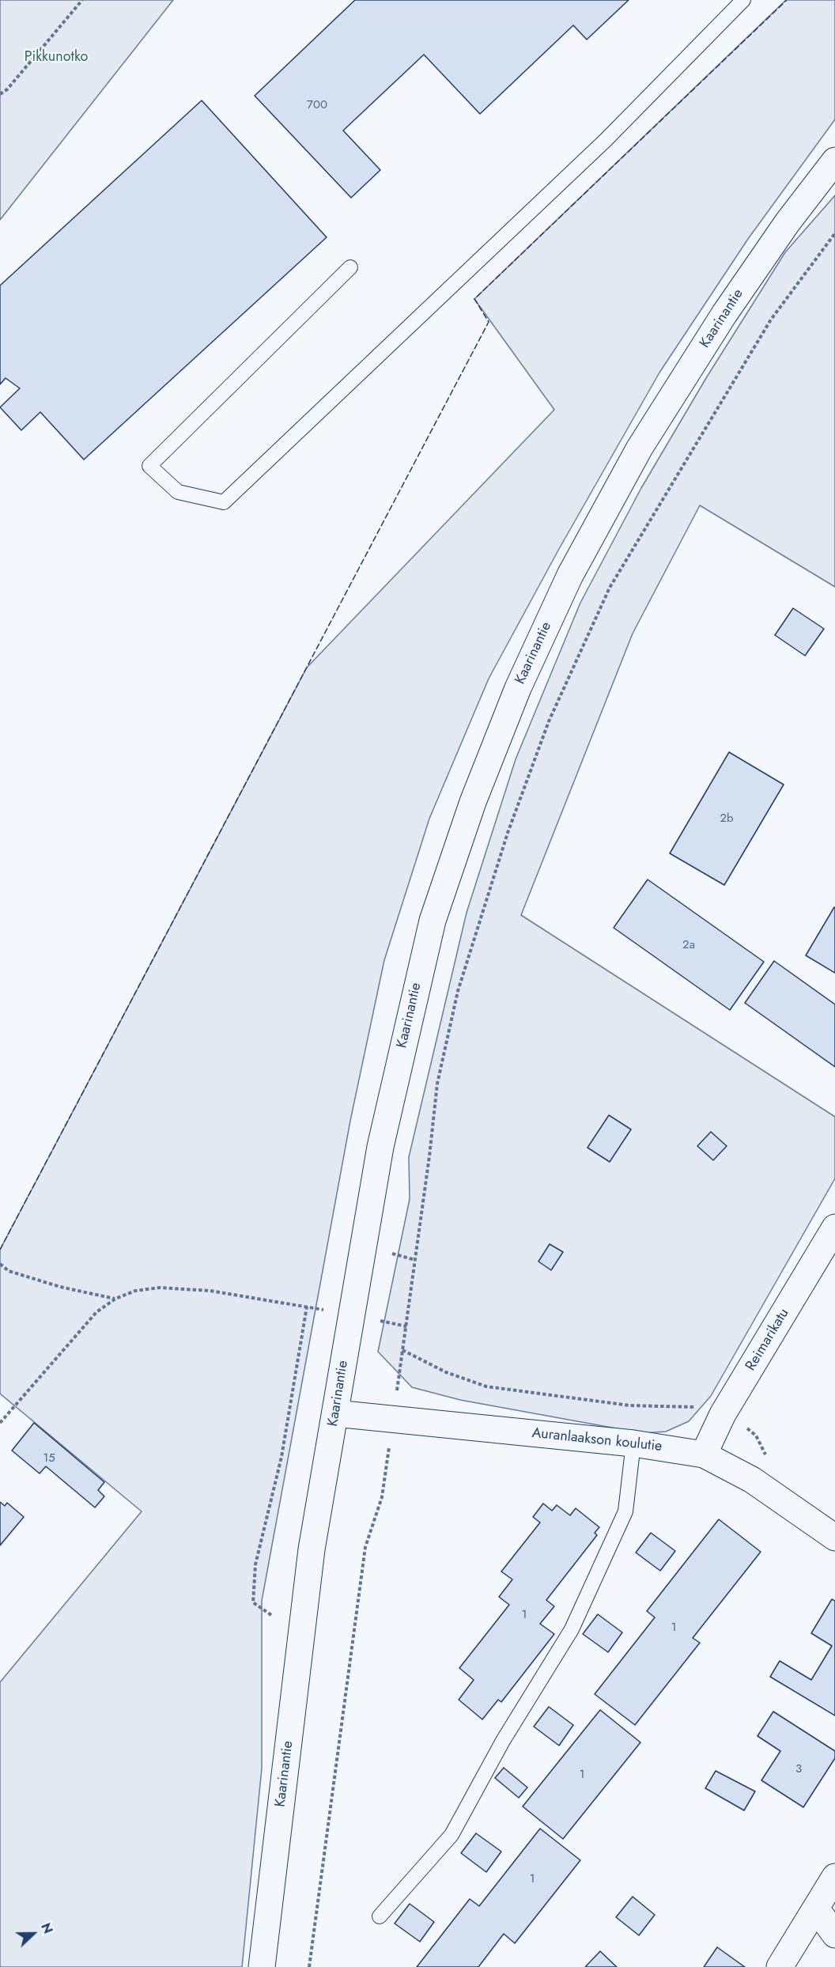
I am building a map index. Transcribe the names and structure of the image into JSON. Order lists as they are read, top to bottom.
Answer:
{
  "streets": {
    "main road": ["Kaarinantie", "Reimarikatu", "Auranlaakson koulutie"]
  },
  "crossings": [
    ["Kaarinantie", "Auranlaakson koulutie"],
    ["Reimarikatu", "Auranlaakson koulutie"]
  ],
  "parks": ["Pikkunotko"],
  "house_numbers": [
    "700",
    "2b",
    "2a",
    "15",
    "1",
    "1",
    "3",
    "1",
    "1"
  ],
  "north": "right"
}
